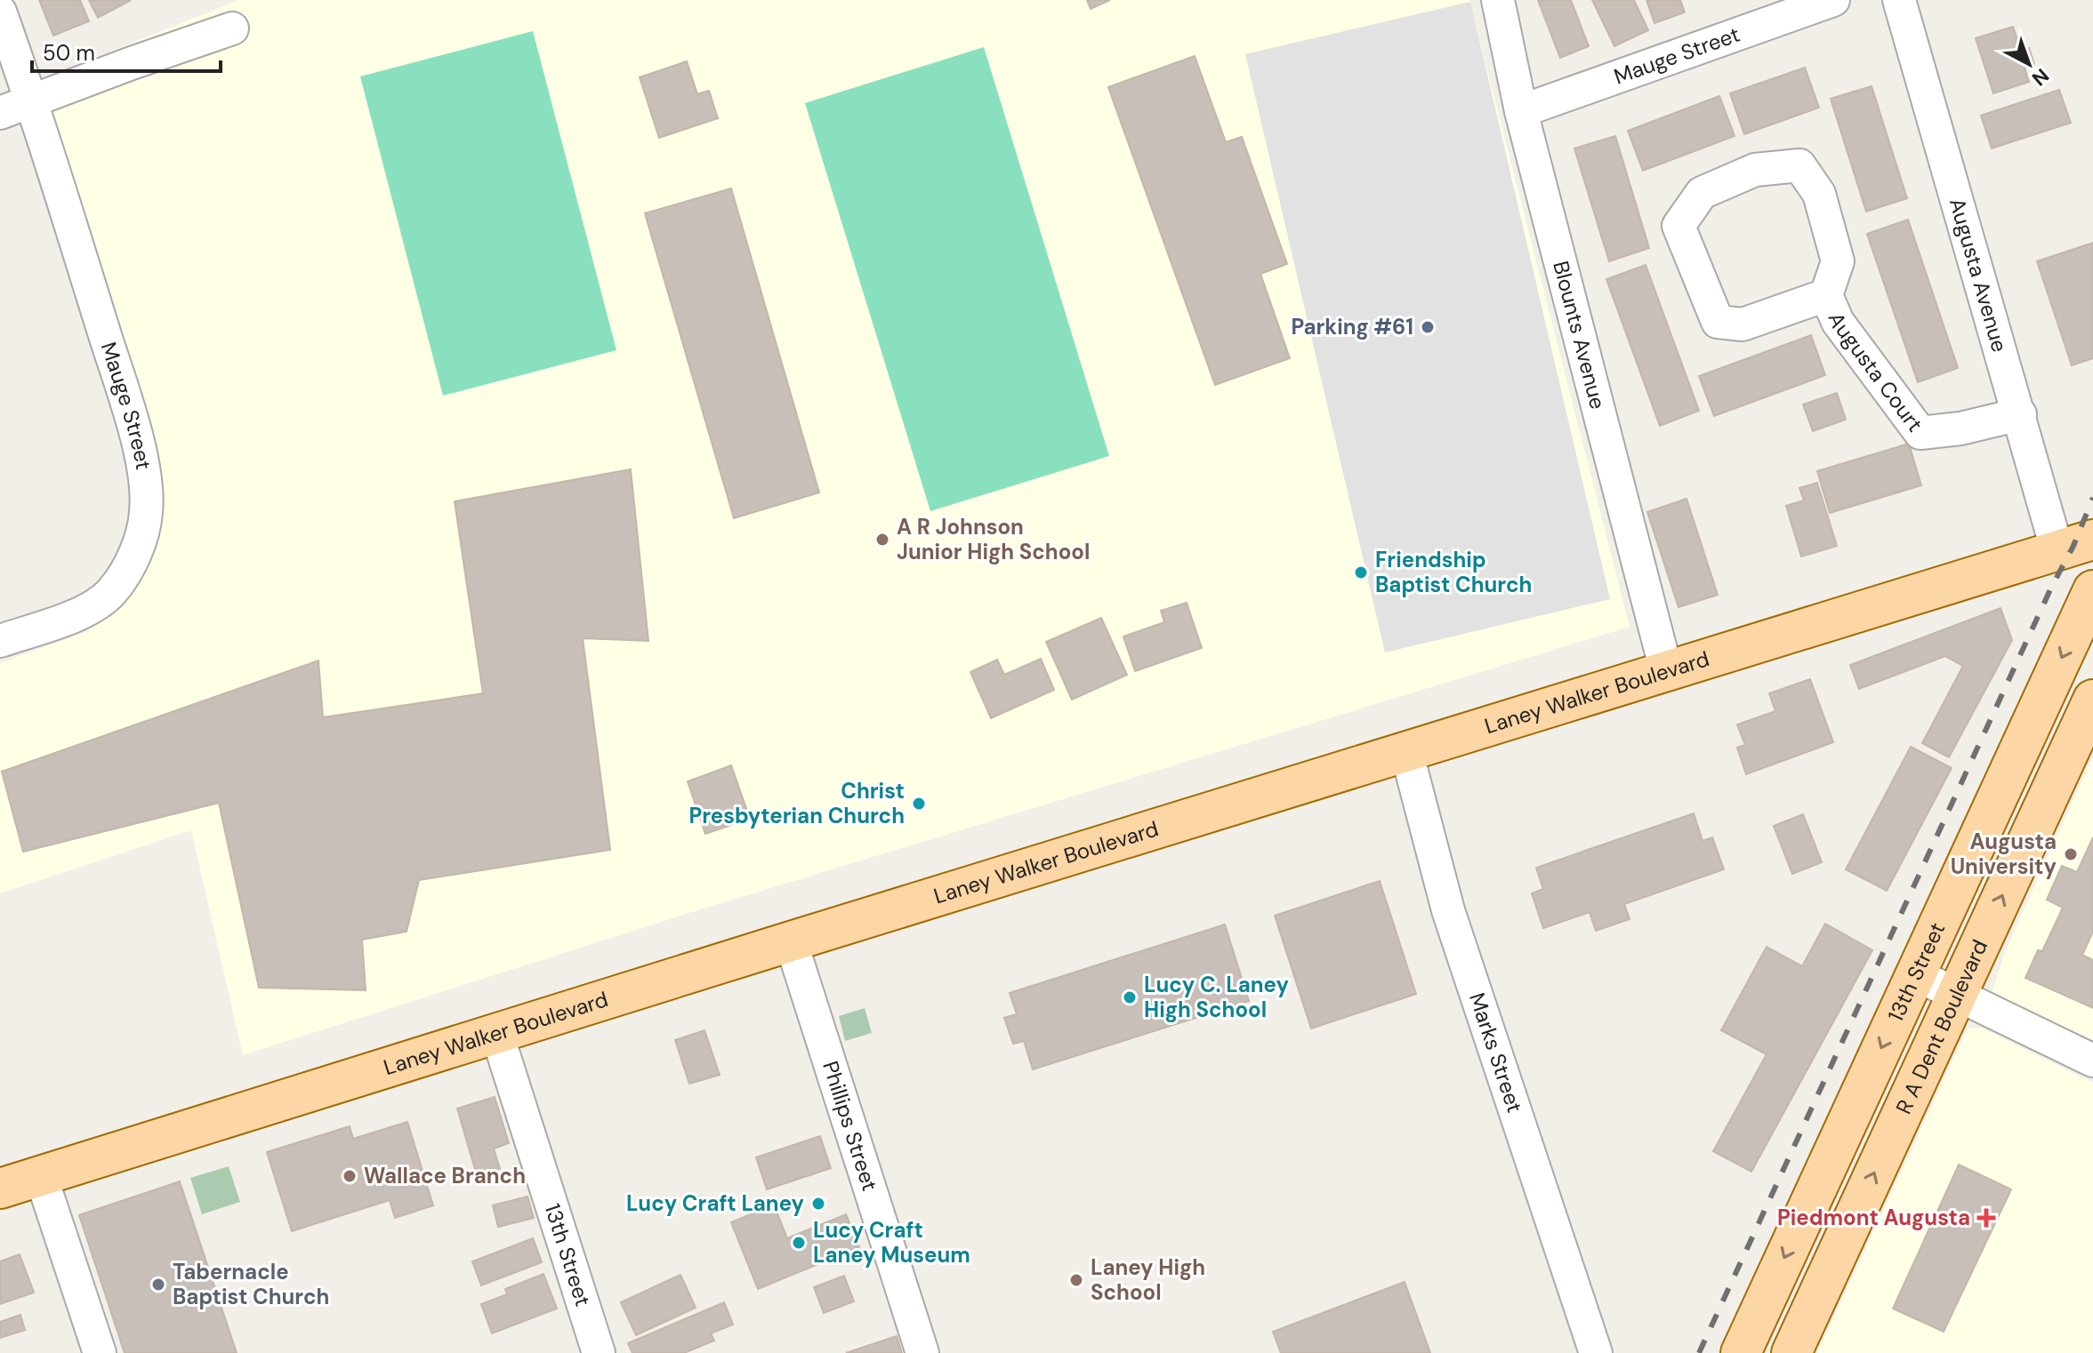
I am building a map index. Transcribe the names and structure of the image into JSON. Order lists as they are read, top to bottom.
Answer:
{
  "streets": {
    "main road": ["Laney Walker Boulevard", "13th Street", "R A Dent Boulevard"],
    "street": [
      "Mauge Street",
      "Augusta Avenue",
      "Blounts Avenue",
      "Augusta Court",
      "Marks Street",
      "Phillips Street"
    ]
  },
  "crossings": [
    ["Mauge Street", "Blounts Avenue"],
    ["Augusta Avenue", "Augusta Court"],
    ["Augusta Avenue", "Laney Walker Boulevard"],
    ["Blounts Avenue", "Laney Walker Boulevard"],
    ["Laney Walker Boulevard", "13th Street"],
    ["Laney Walker Boulevard", "Marks Street"],
    ["Laney Walker Boulevard", "Phillips Street"]
  ],
  "one_way": ["13th Street", "R A Dent Boulevard"],
  "places": {
    "other": [
      "Parking #61",
      "A R Johnson Junior High School",
      "Friendship Baptist Church",
      "Christ Presbyterian Church",
      "Augusta University",
      "Lucy C. Laney High School",
      "Wallace Branch",
      "Lucy Craft Laney",
      "Lucy Craft Laney Museum",
      "Laney High School",
      "Tabernacle Baptist Church"
    ],
    "health": ["Piedmont Augusta"]
  },
  "scale_bar": "50 m",
  "north": "bottom right"
}
